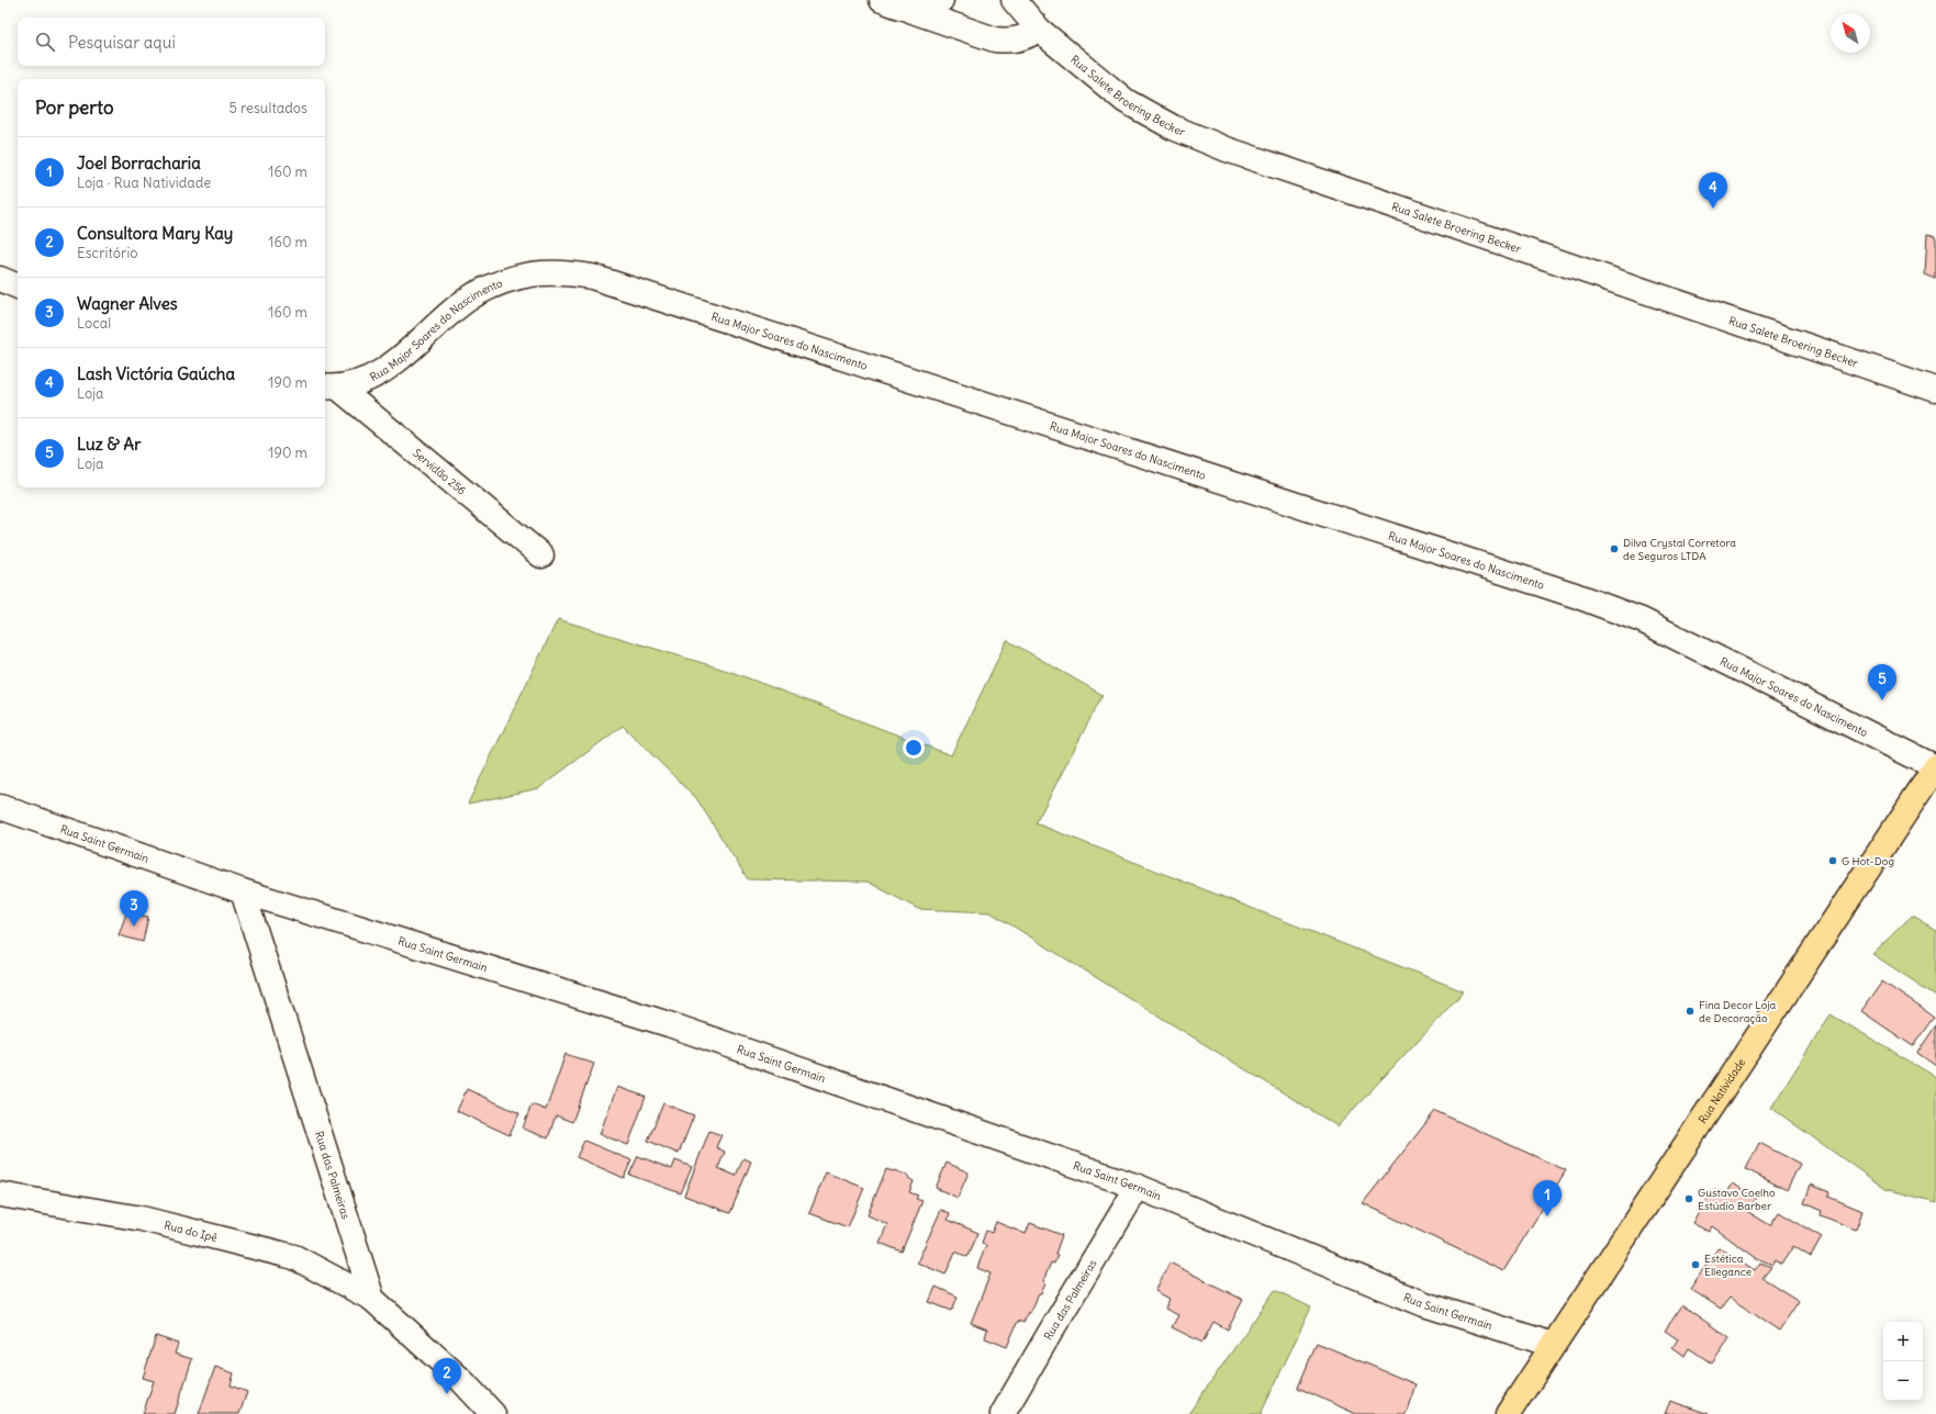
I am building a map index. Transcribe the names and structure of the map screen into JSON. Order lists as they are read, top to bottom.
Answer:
{
  "streets": {
    "main road": ["Rua Natividade"],
    "street": [
      "Rua Salete Broering Becker",
      "Rua Major Soares do Nascimento",
      "Servidão 256",
      "Rua Saint Germain",
      "Rua das Palmeiras",
      "Rua do Ipê"
    ]
  },
  "crossings": [
    ["Rua Major Soares do Nascimento", "Servidão 256"],
    ["Rua Major Soares do Nascimento", "Rua Natividade"],
    ["Rua Saint Germain", "Rua Natividade"],
    ["Rua Saint Germain", "Rua das Palmeiras"],
    ["Rua das Palmeiras", "Rua do Ipê"]
  ],
  "places": [
    "Dilva Crystal Corretora de Seguros LTDA",
    "G Hot-Dog",
    "Fina Decor Loja de Decoração",
    "Gustavo Coelho Estúdio Barber",
    "Estética Ellegance"
  ],
  "north": "top left",
  "page": {
    "search": "Pesquisar aqui",
    "heading": ["Por perto", "5 resultados"],
    "list": [
      {
        "mark": "1",
        "name": "Joel Borracharia",
        "note": "Loja · Rua Natividade",
        "value": "160 m"
      },
      {
        "mark": "2",
        "name": "Consultora Mary Kay",
        "note": "Escritório",
        "value": "160 m"
      },
      {
        "mark": "3",
        "name": "Wagner Alves",
        "note": "Local",
        "value": "160 m"
      },
      {
        "mark": "4",
        "name": "Lash Victória Gaúcha",
        "note": "Loja",
        "value": "190 m"
      },
      {
        "mark": "5",
        "name": "Luz & Ar",
        "note": "Loja",
        "value": "190 m"
      }
    ],
    "pins": [
      "4",
      "5",
      "3",
      "1",
      "2"
    ],
    "map_buttons": ["+", "−"]
  }
}
